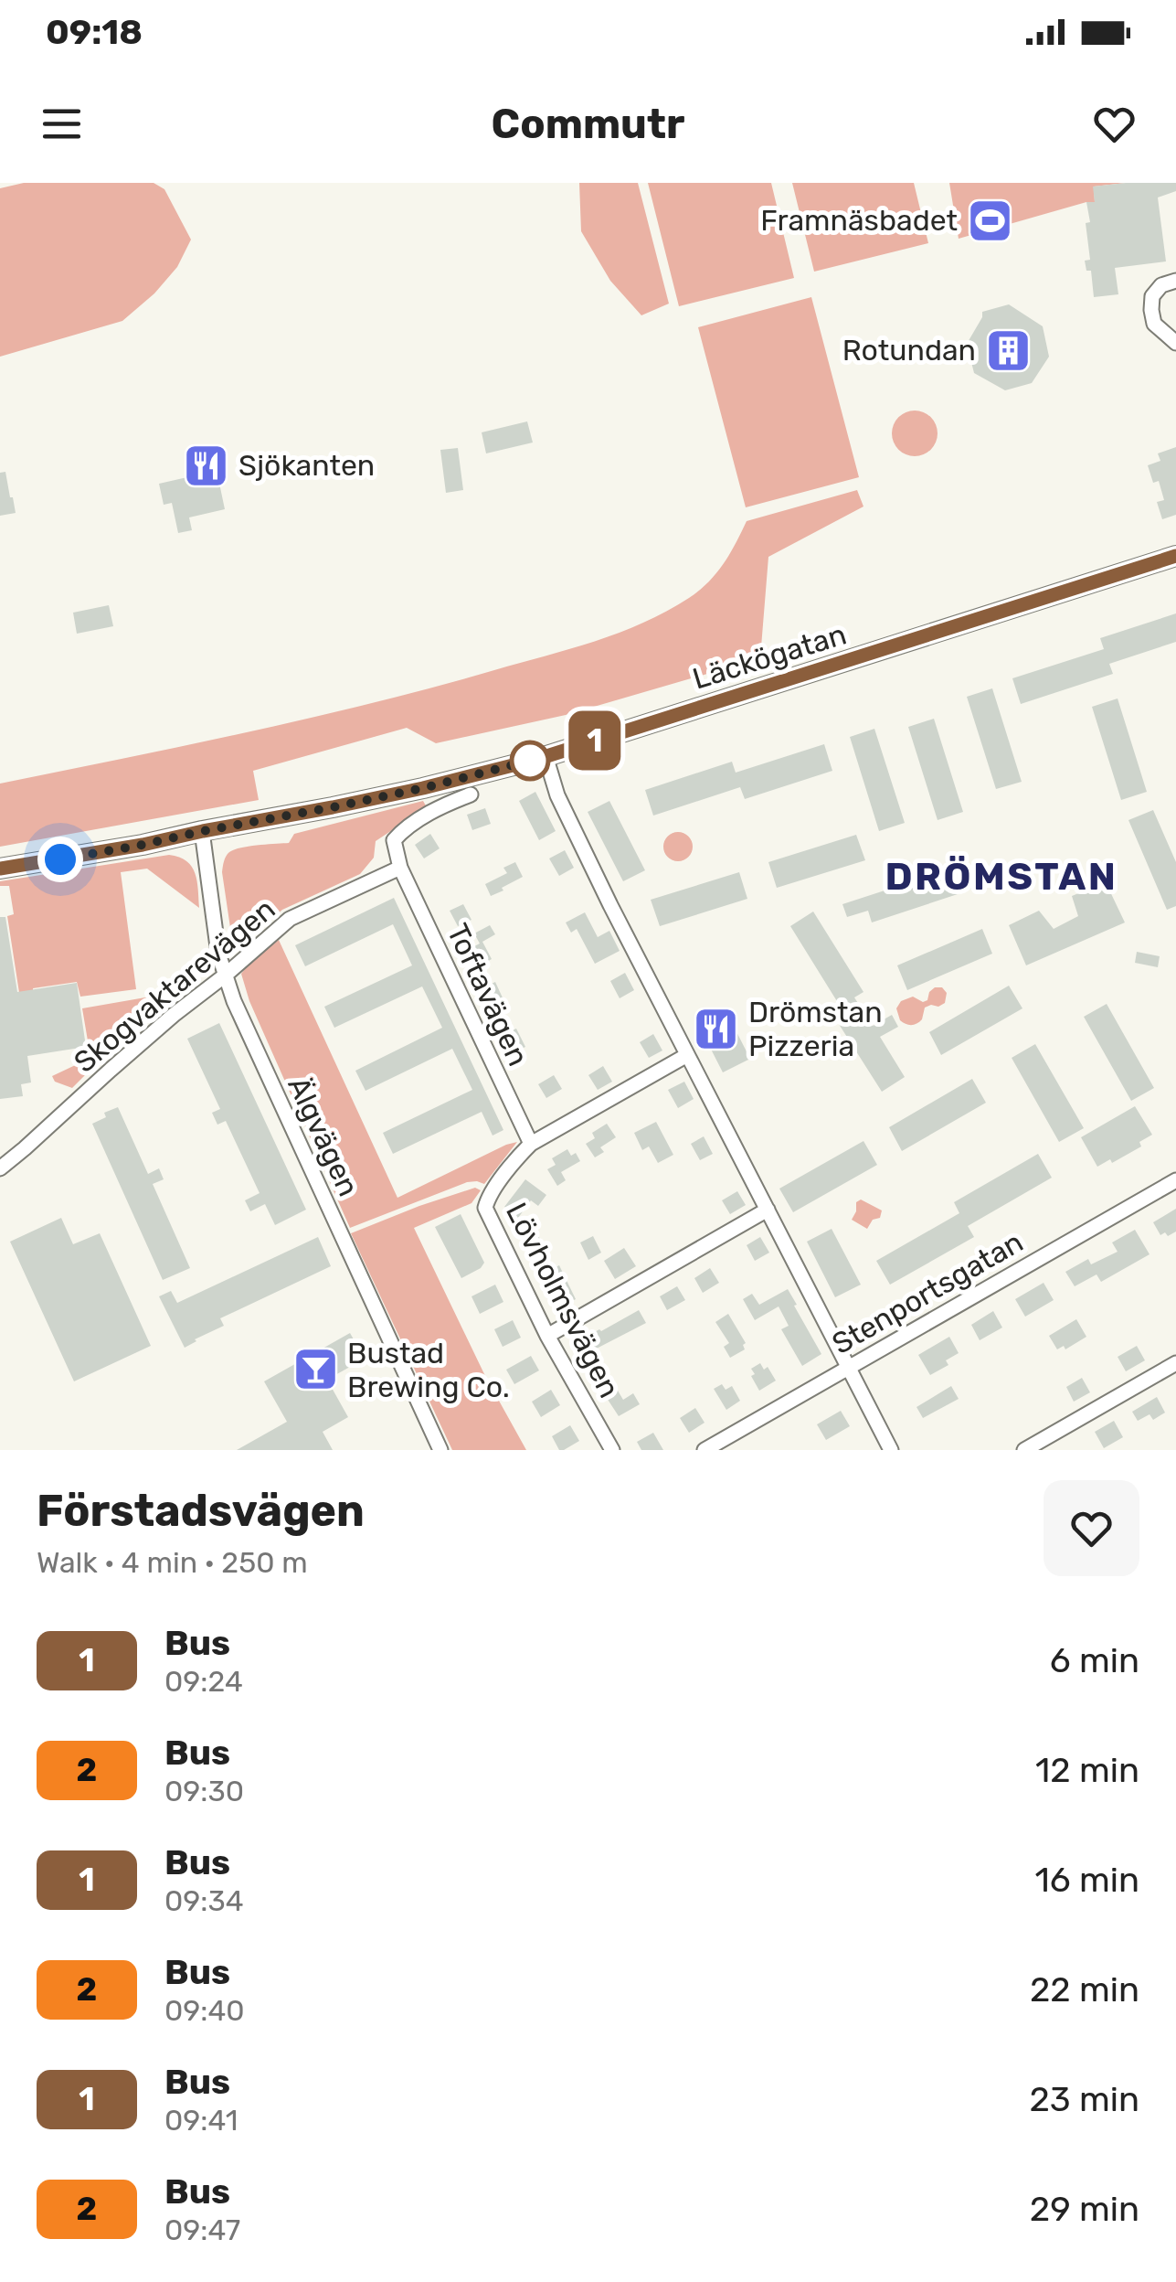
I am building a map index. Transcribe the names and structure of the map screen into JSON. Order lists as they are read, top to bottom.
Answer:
{
  "streets": {
    "main road": ["Läckögatan"],
    "street": [
      "Skogvaktarevägen",
      "Toftavägen",
      "Älgvägen",
      "Stenportsgatan",
      "Lövholmsvägen"
    ]
  },
  "crossings": [
    ["Läckögatan", "Älgvägen"],
    ["Skogvaktarevägen", "Toftavägen"],
    ["Skogvaktarevägen", "Älgvägen"],
    ["Toftavägen", "Lövholmsvägen"]
  ],
  "districts": ["DRÖMSTAN"],
  "places": {
    "sports": ["Framnäsbadet"],
    "building": ["Rotundan"],
    "restaurant": ["Sjökanten", "Drömstan Pizzeria"],
    "bar": ["Bustad Brewing Co."]
  },
  "lines": ["bus line 1"],
  "page": {
    "status": "09:18",
    "header": "Commutr",
    "on_map": "1",
    "heading": ["Förstadsvägen", "Walk · 4 min · 250 m"],
    "list": [
      {
        "mark": "1",
        "name": "Bus",
        "note": "09:24",
        "value": "6 min"
      },
      {
        "mark": "2",
        "name": "Bus",
        "note": "09:30",
        "value": "12 min"
      },
      {
        "mark": "1",
        "name": "Bus",
        "note": "09:34",
        "value": "16 min"
      },
      {
        "mark": "2",
        "name": "Bus",
        "note": "09:40",
        "value": "22 min"
      },
      {
        "mark": "1",
        "name": "Bus",
        "note": "09:41",
        "value": "23 min"
      },
      {
        "mark": "2",
        "name": "Bus",
        "note": "09:47",
        "value": "29 min"
      }
    ]
  }
}
